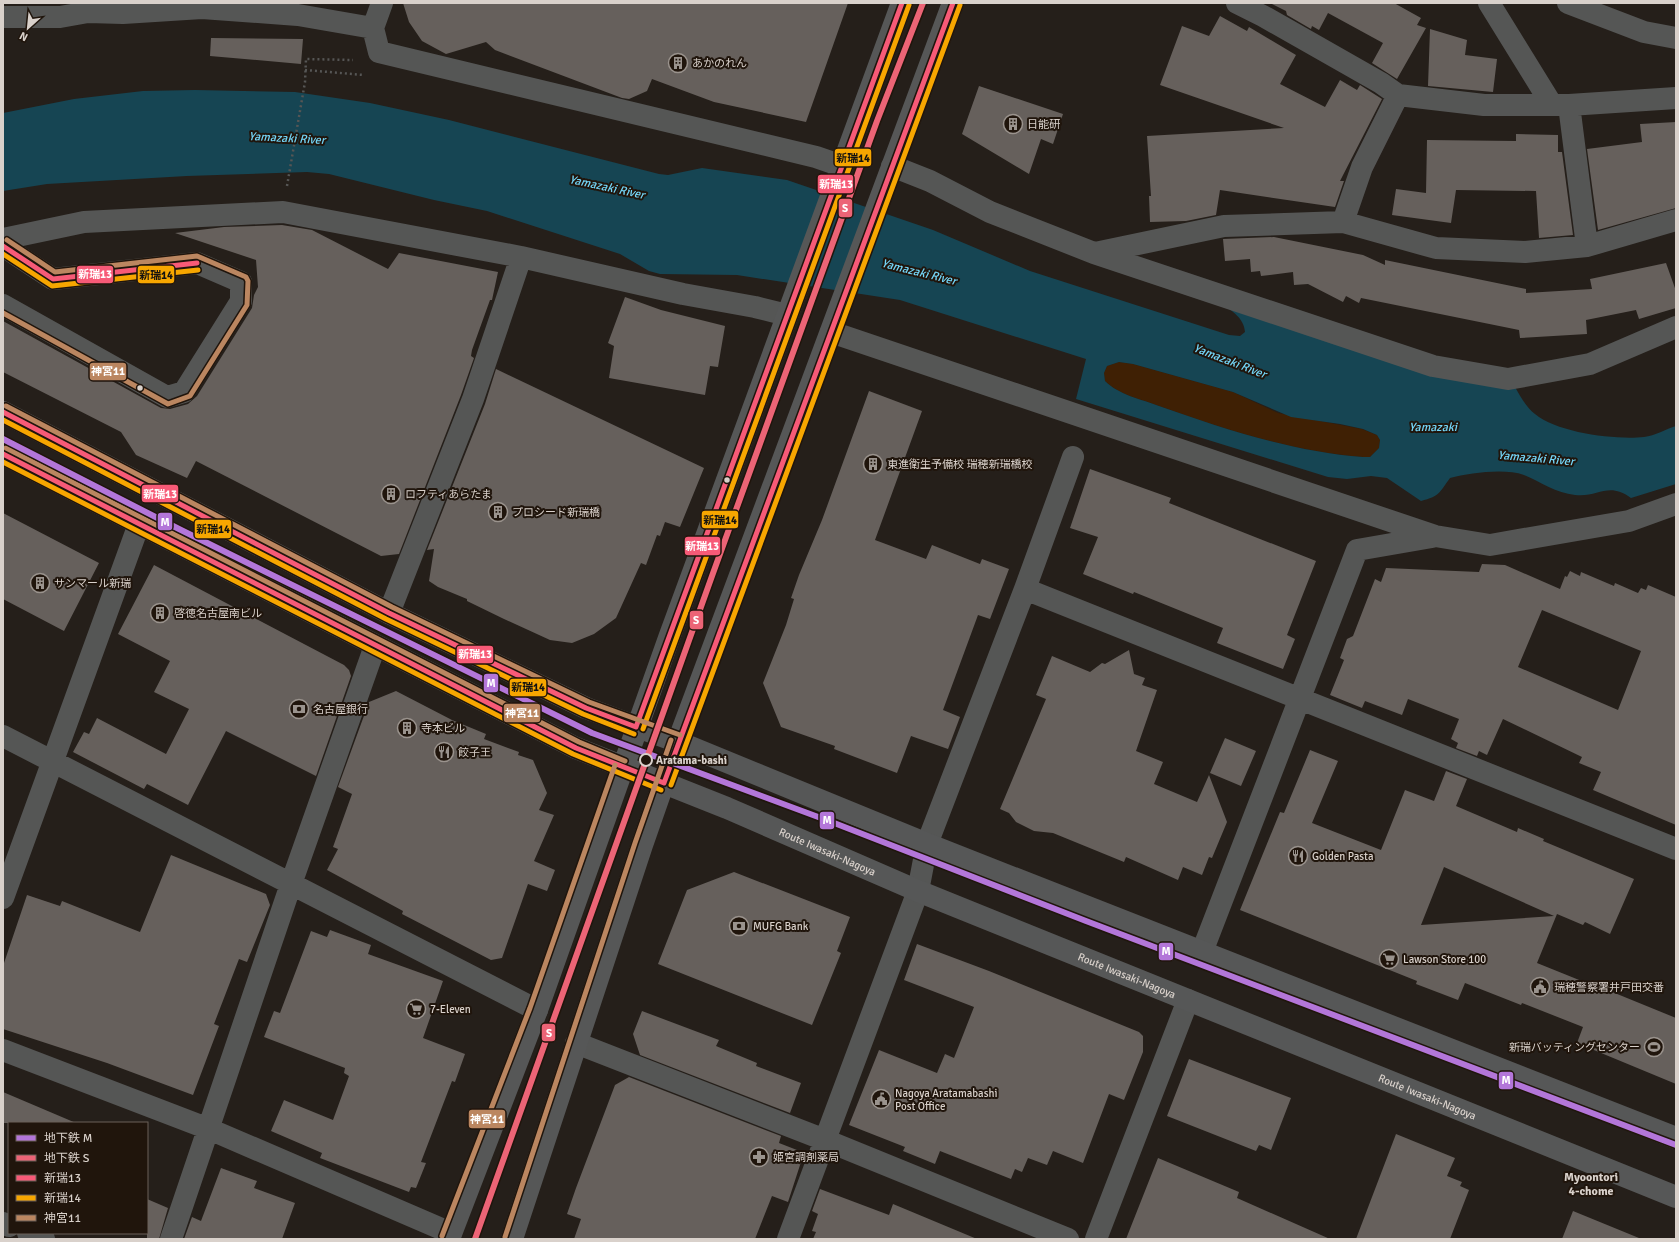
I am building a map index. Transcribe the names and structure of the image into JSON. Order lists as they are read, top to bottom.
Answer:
{
  "streets": {
    "main road": ["Route Iwasaki-Nagoya"]
  },
  "districts": ["Myoontori 4-chome"],
  "water": ["Yamazaki River", "Yamazaki"],
  "places": {
    "building": [
      "あかのれん",
      "日能研",
      "東進衛生予備校 瑞穂新瑞橋校",
      "ロフティあらたま",
      "プロシード新瑞橋",
      "サンマール新瑞",
      "啓徳名古屋南ビル",
      "寺本ビル"
    ],
    "bank": ["名古屋銀行", "MUFG Bank"],
    "restaurant": ["餃子王", "Golden Pasta"],
    "other": ["Aratama-bashi"],
    "supermarket": ["Lawson Store 100", "7-Eleven"],
    "public building": ["瑞穂警察署井戸田交番", "Nagoya Aratamabashi Post Office"],
    "sports": ["新瑞バッティングセンター"],
    "pharmacy": ["姫宮調剤薬局"]
  },
  "lines": [
    "metro line S",
    "transit line 新瑞13",
    "transit line 新瑞14",
    "transit line 神宮11",
    "metro line M"
  ],
  "legend": [
    "地下鉄 M",
    "地下鉄 S",
    "新瑞13",
    "新瑞14",
    "神宮11"
  ],
  "north": "bottom left"
}
